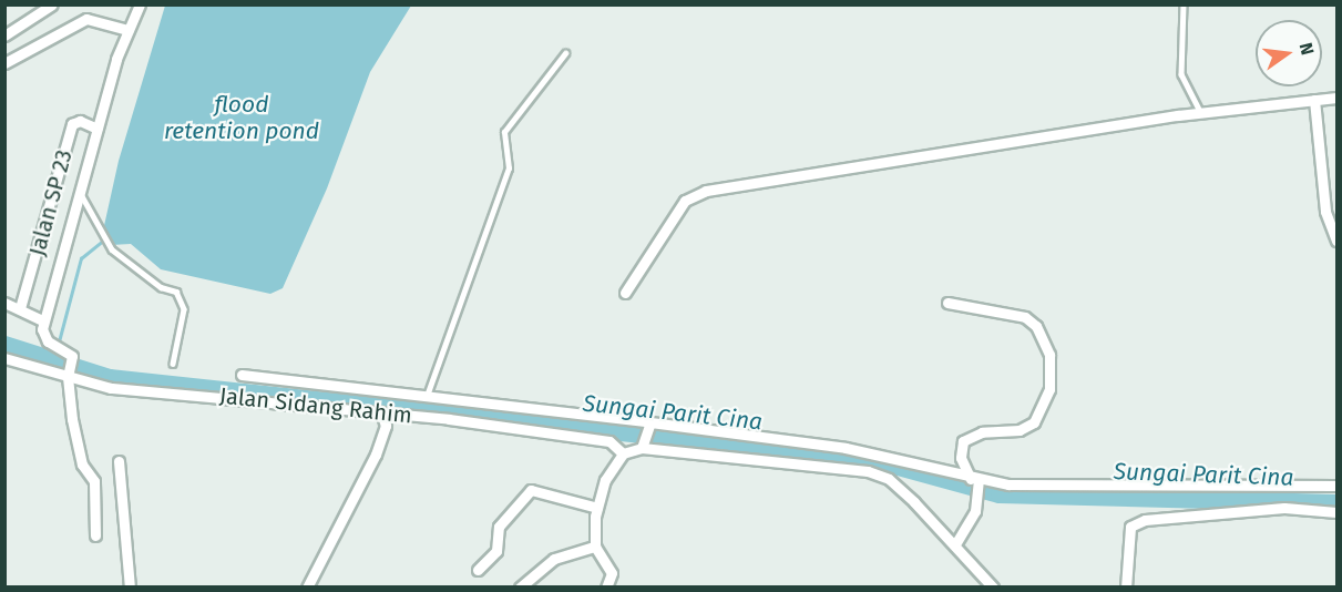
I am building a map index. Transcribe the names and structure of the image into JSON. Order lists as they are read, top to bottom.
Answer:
{
  "streets": {
    "street": ["Jalan SP 23", "Jalan Sidang Rahim"]
  },
  "water": ["flood retention pond", "Sungai Parit Cina"],
  "north": "right"
}
